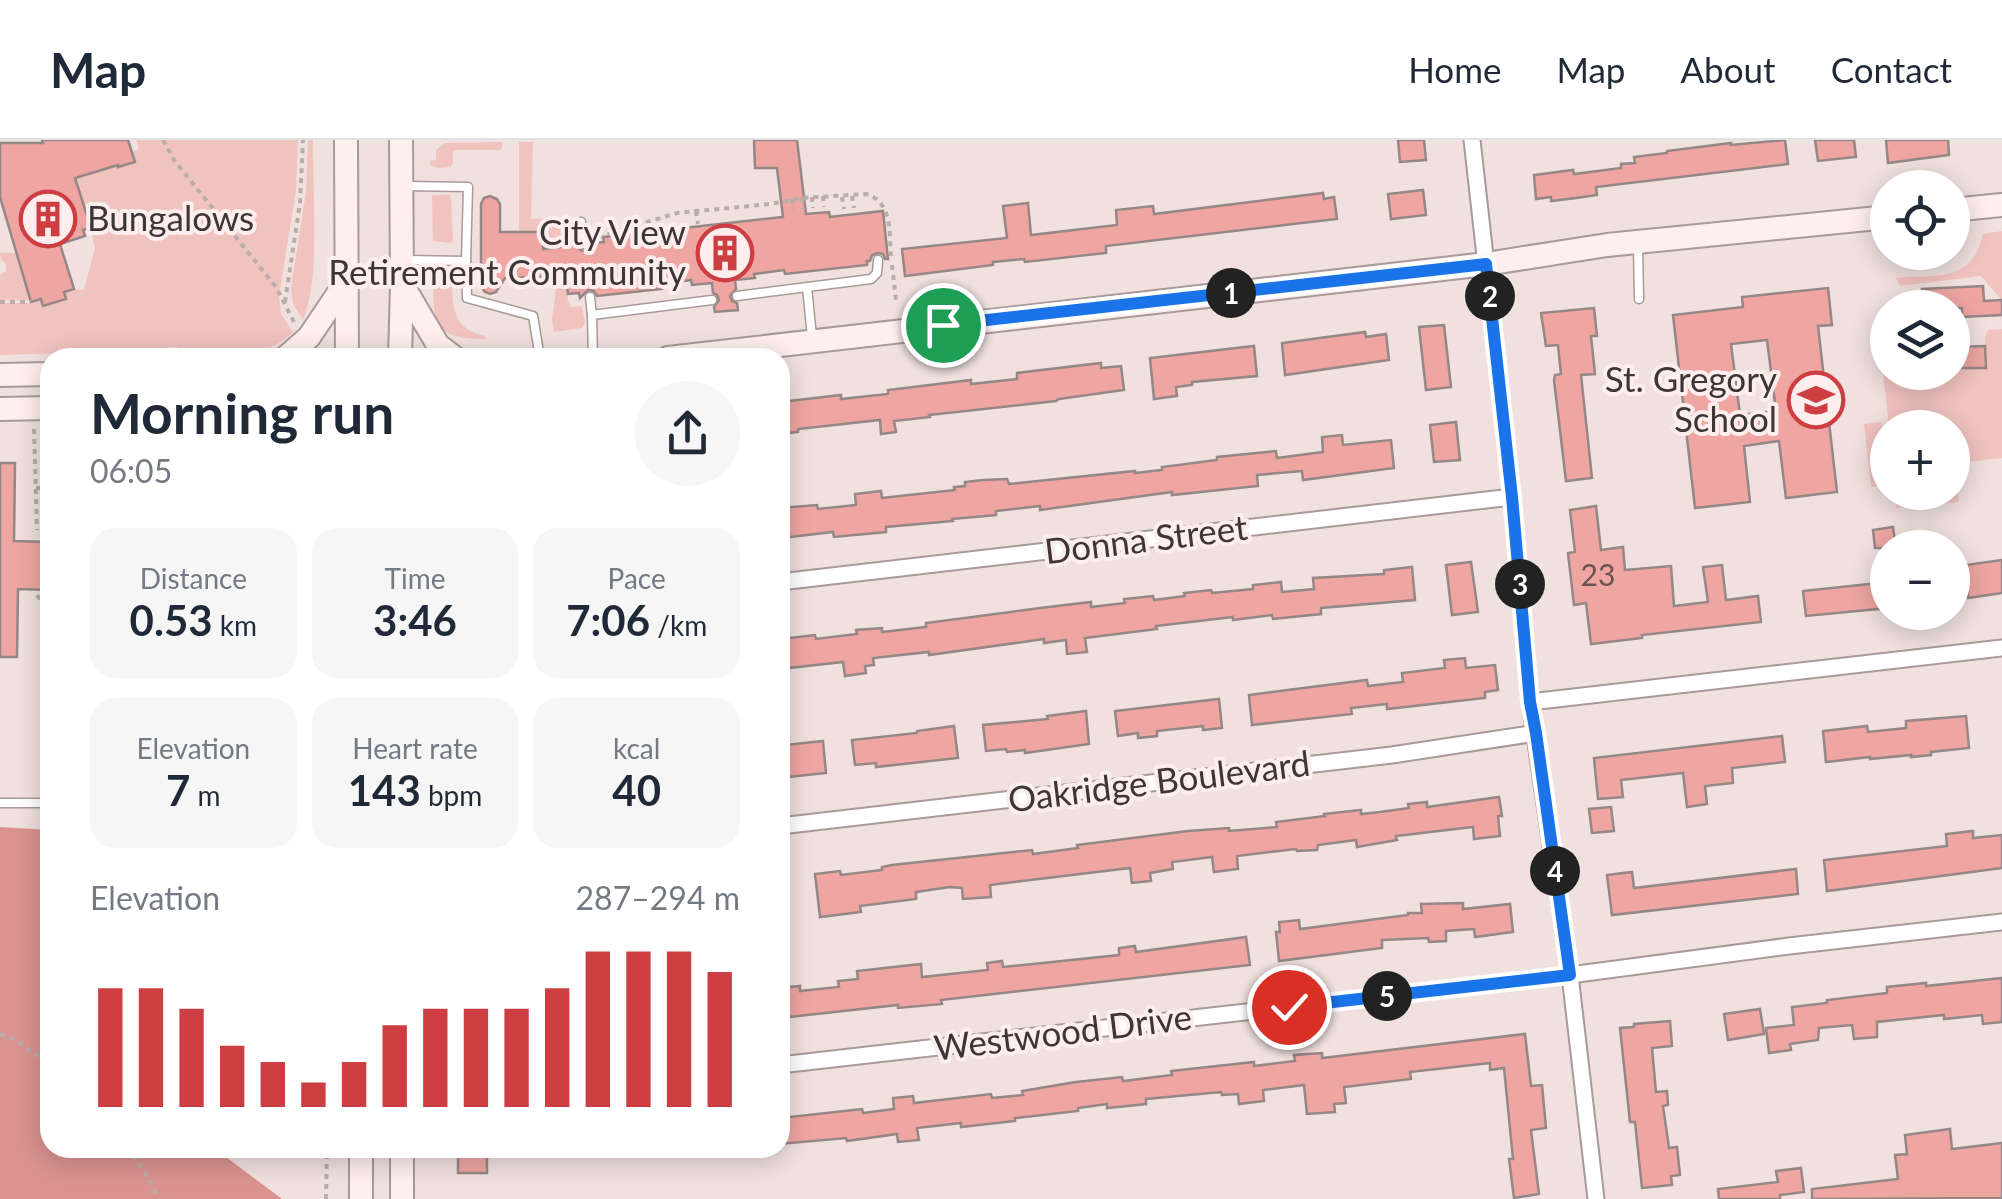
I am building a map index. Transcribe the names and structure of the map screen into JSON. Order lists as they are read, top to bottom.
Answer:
{
  "streets": {
    "street": ["Donna Street", "Oakridge Boulevard", "Westwood Drive"]
  },
  "places": {
    "building": ["Bungalows", "City View Retirement Community"],
    "school or university": ["St. Gregory School"]
  },
  "house_numbers": ["23"],
  "page": {
    "header": "Map",
    "nav": [
      "Home",
      "Map",
      "About",
      "Contact"
    ],
    "map_buttons": ["+", "−"],
    "pins": [
      "1",
      "2",
      "3",
      "4",
      "5"
    ],
    "heading": ["Morning run", "06:05"],
    "stats": [
      ["Distance", "0.53 km"],
      ["Time", "3:46"],
      ["Pace", "7:06 /km"],
      ["Elevation", "7 m"],
      ["Heart rate", "143 bpm"],
      ["kcal", "40"]
    ],
    "chart": ["Elevation", "287–294 m"]
  }
}
